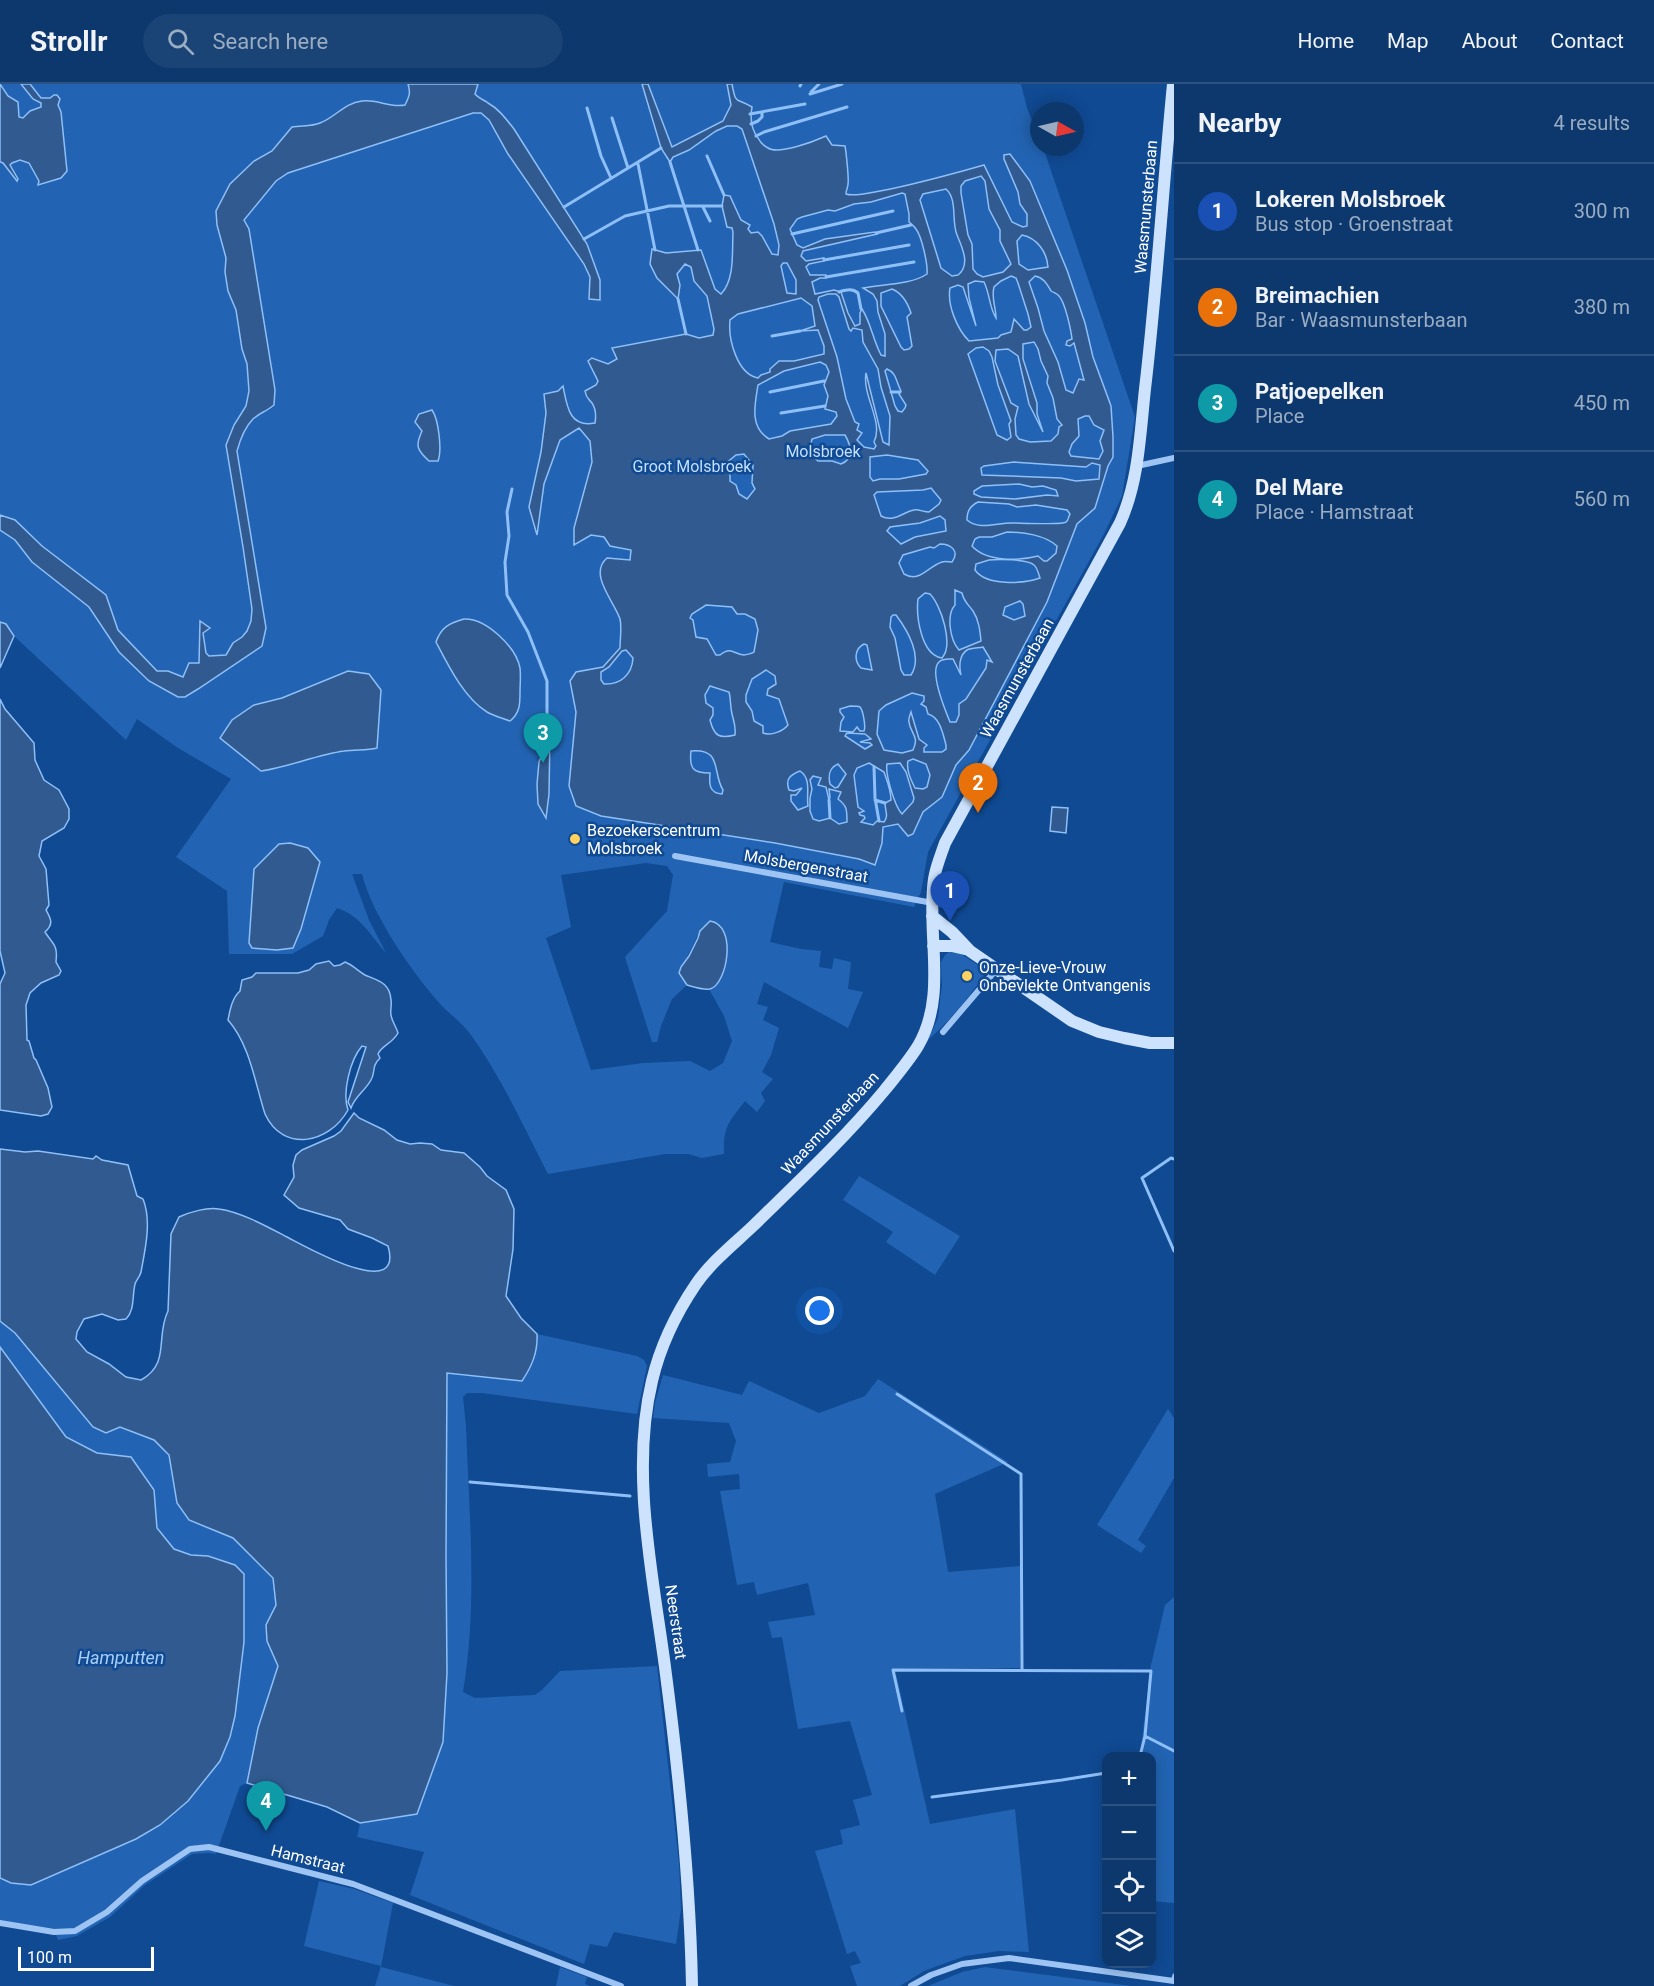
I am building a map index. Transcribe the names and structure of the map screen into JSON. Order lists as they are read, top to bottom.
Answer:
{
  "streets": {
    "street": [
      "Waasmunsterbaan",
      "Molsbergenstraat",
      "Neerstraat",
      "Hamstraat"
    ]
  },
  "crossings": [
    ["Waasmunsterbaan", "Molsbergenstraat"],
    ["Waasmunsterbaan", "Neerstraat"]
  ],
  "water": ["Hamputten"],
  "parks": ["Molsbroek", "Groot Molsbroek"],
  "places": ["Bezoekerscentrum Molsbroek", "Onze-Lieve-Vrouw Onbevlekte Ontvangenis"],
  "scale_bar": "100 m",
  "north": "right",
  "page": {
    "header": "Strollr",
    "search": "Search here",
    "nav": [
      "Home",
      "Map",
      "About",
      "Contact"
    ],
    "heading": ["Nearby", "4 results"],
    "list": [
      {
        "mark": "1",
        "name": "Lokeren Molsbroek",
        "note": "Bus stop · Groenstraat",
        "value": "300 m"
      },
      {
        "mark": "2",
        "name": "Breimachien",
        "note": "Bar · Waasmunsterbaan",
        "value": "380 m"
      },
      {
        "mark": "3",
        "name": "Patjoepelken",
        "note": "Place",
        "value": "450 m"
      },
      {
        "mark": "4",
        "name": "Del Mare",
        "note": "Place · Hamstraat",
        "value": "560 m"
      }
    ],
    "pins": [
      "3",
      "2",
      "1",
      "4"
    ],
    "map_buttons": ["+", "−"],
    "scale": "100 m"
  }
}
